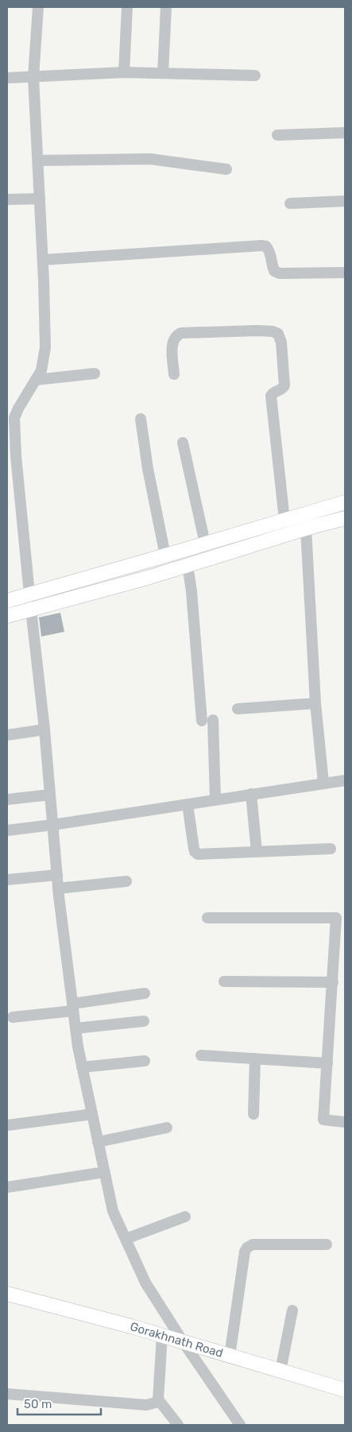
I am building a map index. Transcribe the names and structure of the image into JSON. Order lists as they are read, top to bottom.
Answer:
{
  "streets": {
    "main road": ["Gorakhnath Road"]
  },
  "scale_bar": "50 m"
}
